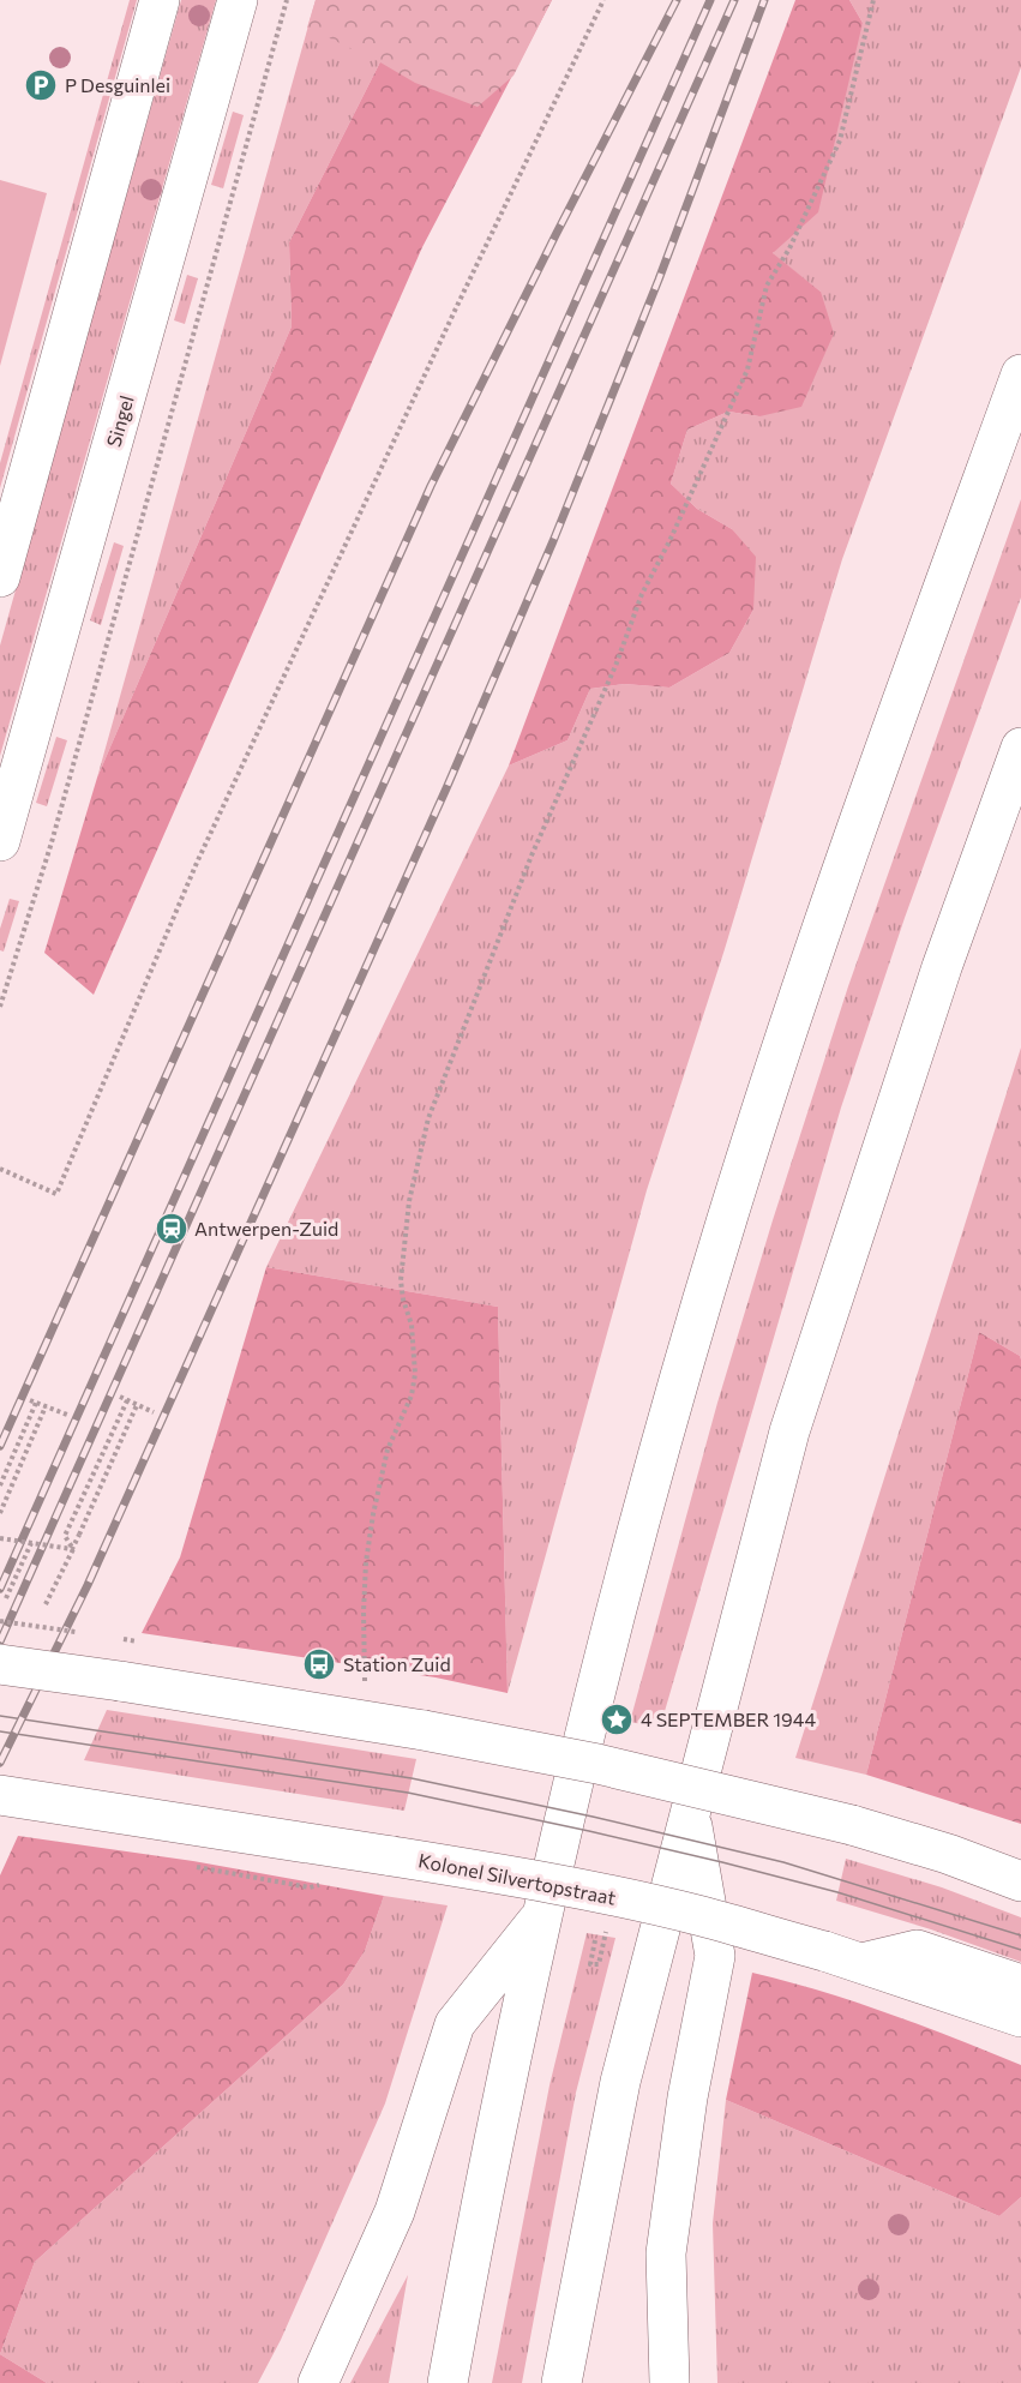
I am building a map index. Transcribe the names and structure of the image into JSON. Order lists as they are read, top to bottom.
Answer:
{
  "streets": {
    "main road": ["Singel", "Kolonel Silvertopstraat"]
  },
  "places": {
    "parking": ["P Desguinlei"],
    "station": ["Antwerpen-Zuid"],
    "bus stop": ["Station Zuid"],
    "place": ["4 SEPTEMBER 1944"]
  }
}
